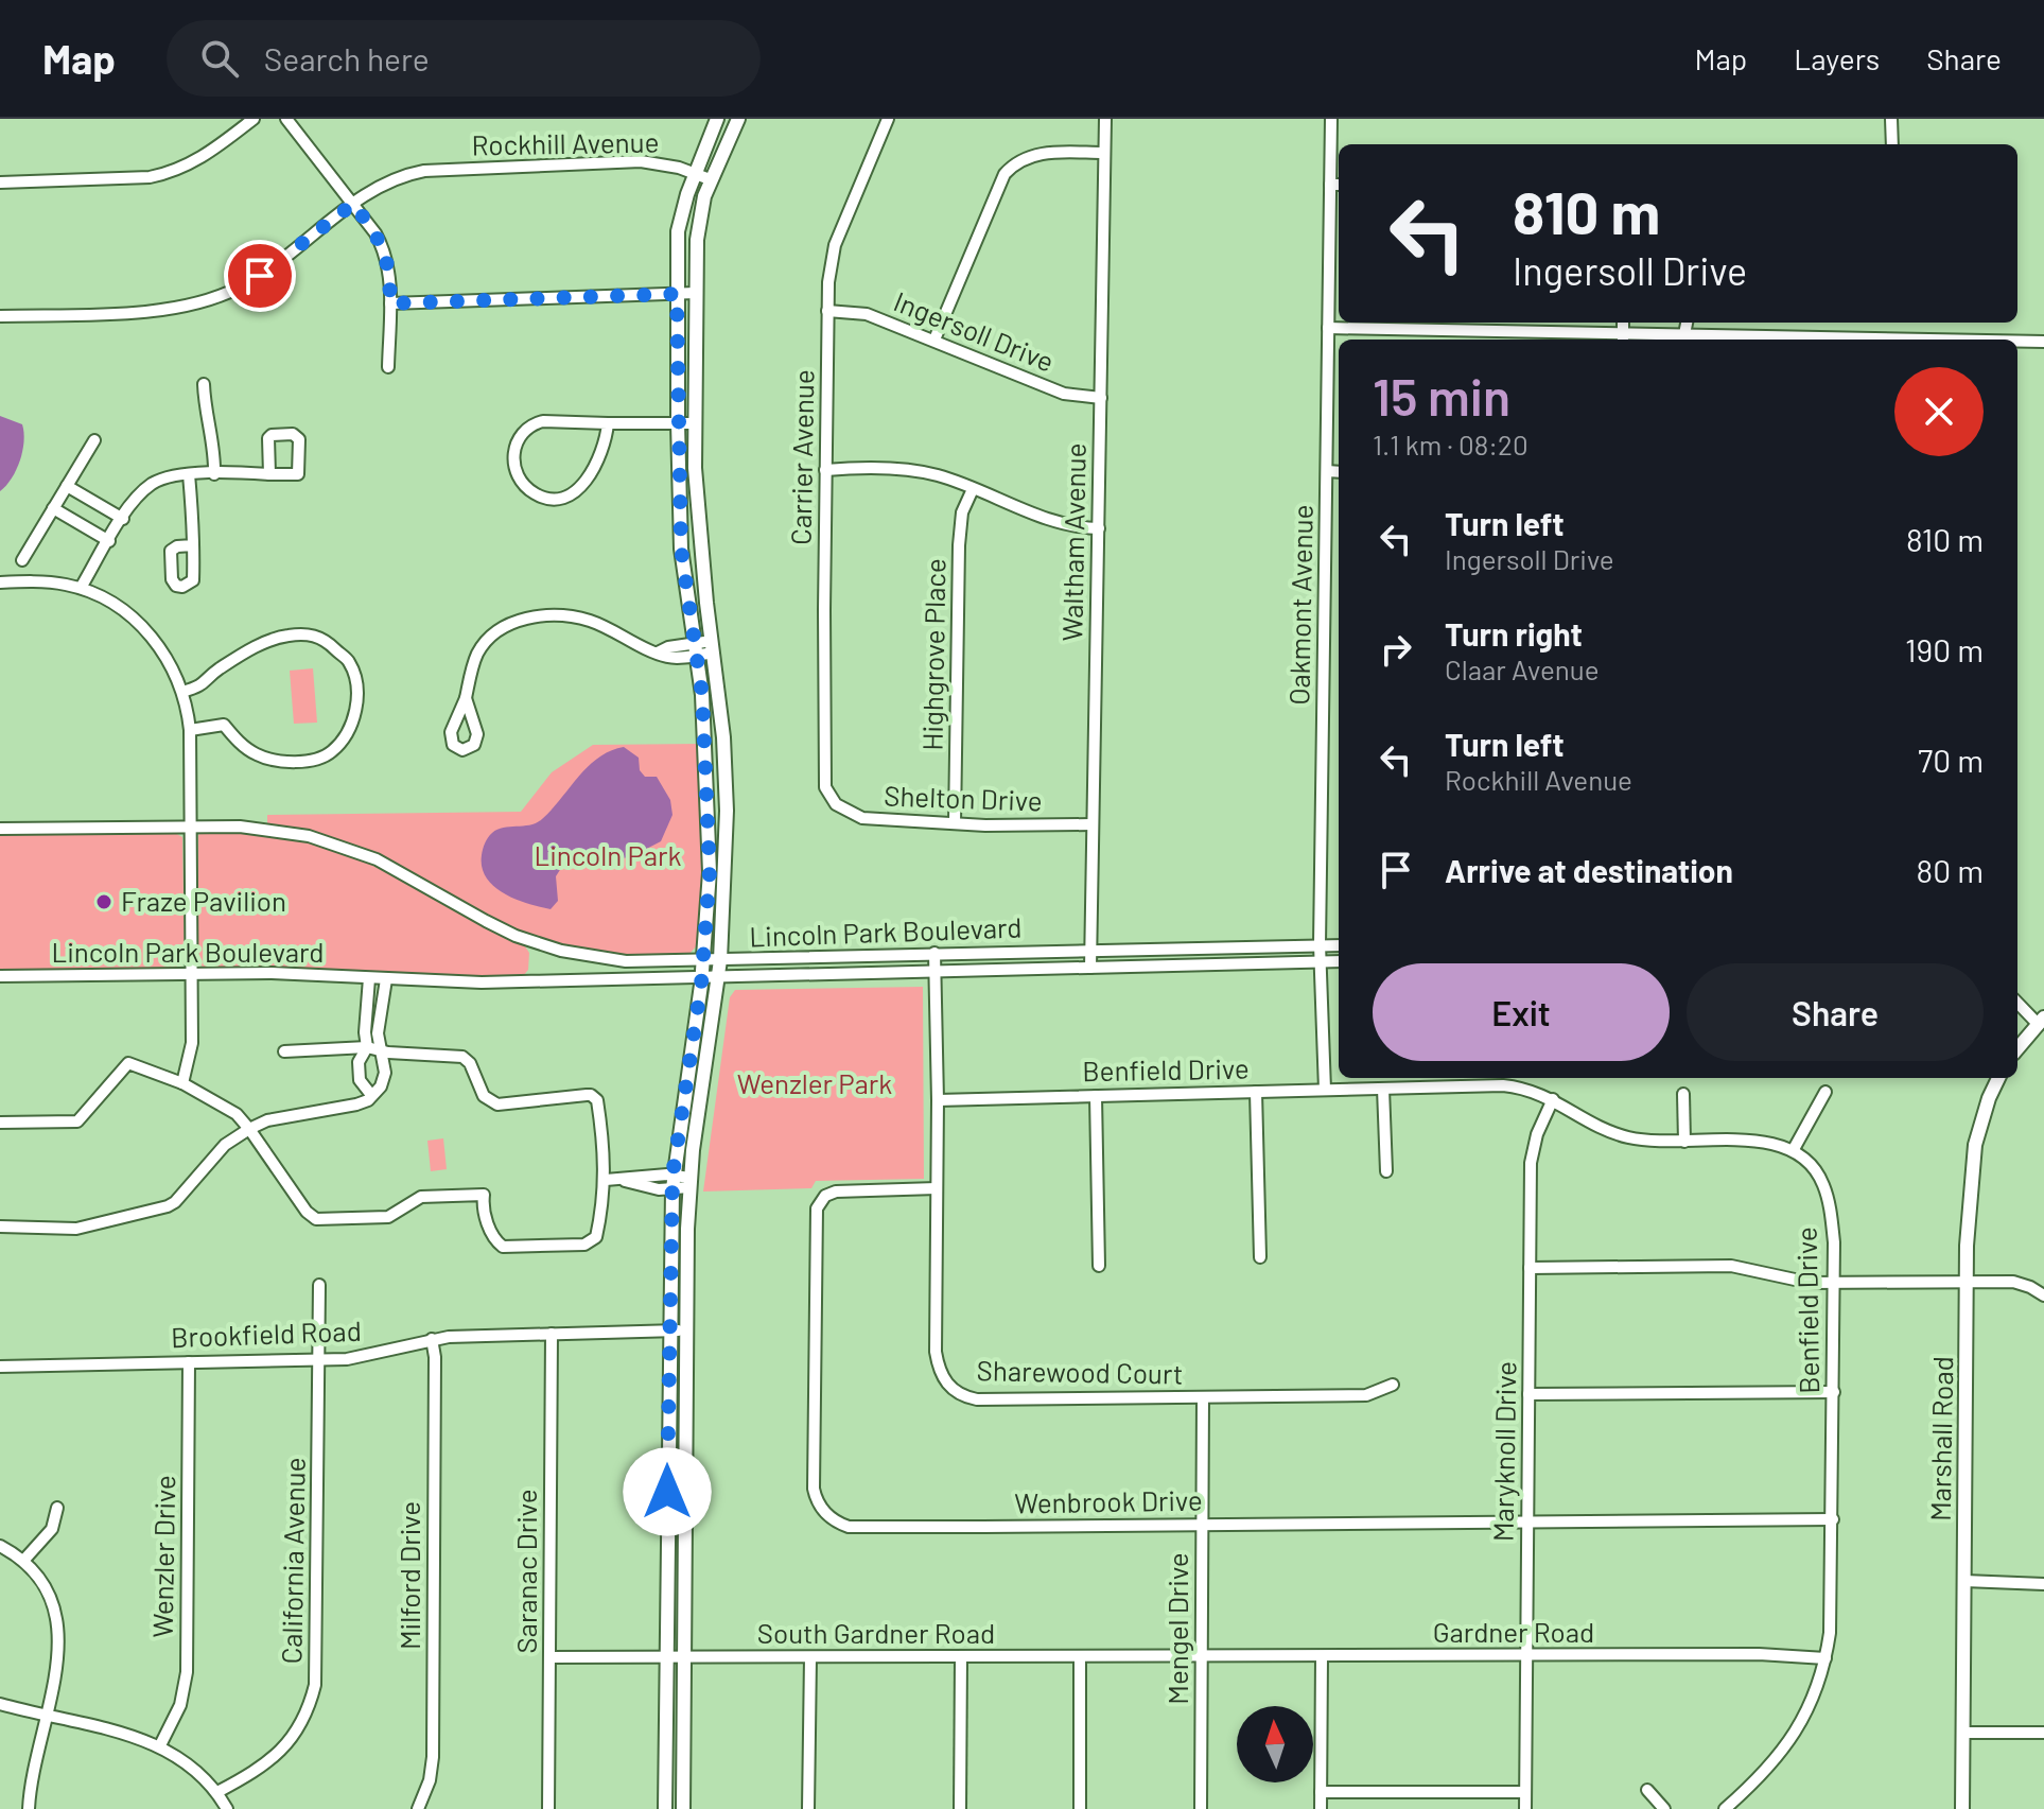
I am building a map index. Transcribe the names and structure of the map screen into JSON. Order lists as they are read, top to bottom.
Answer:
{
  "streets": {
    "street": [
      "Rockhill Avenue",
      "Ingersoll Drive",
      "Carrier Avenue",
      "Waltham Avenue",
      "Oakmont Avenue",
      "Highgrove Place",
      "Shelton Drive",
      "Lincoln Park Boulevard",
      "Benfield Drive",
      "Brookfield Road",
      "Sharewood Court",
      "Marshall Road",
      "Maryknoll Drive",
      "Wenbrook Drive",
      "Wenzler Drive",
      "California Avenue",
      "Saranac Drive",
      "Milford Drive",
      "Mengel Drive",
      "Gardner Road",
      "South Gardner Road"
    ]
  },
  "crossings": [
    ["Ingersoll Drive", "Carrier Avenue"],
    ["Ingersoll Drive", "Waltham Avenue"],
    ["Carrier Avenue", "Shelton Drive"],
    ["Waltham Avenue", "Shelton Drive"],
    ["Waltham Avenue", "Lincoln Park Boulevard"],
    ["Oakmont Avenue", "Lincoln Park Boulevard"],
    ["Oakmont Avenue", "Benfield Drive"],
    ["Highgrove Place", "Shelton Drive"],
    ["Lincoln Park Boulevard", "Sharewood Court"],
    ["Benfield Drive", "Sharewood Court"],
    ["Benfield Drive", "Maryknoll Drive"],
    ["Benfield Drive", "Wenbrook Drive"],
    ["Benfield Drive", "Gardner Road"],
    ["Brookfield Road", "Wenzler Drive"],
    ["Brookfield Road", "California Avenue"],
    ["Brookfield Road", "Saranac Drive"],
    ["Brookfield Road", "Milford Drive"],
    ["Sharewood Court", "Wenbrook Drive"],
    ["Sharewood Court", "Mengel Drive"],
    ["Maryknoll Drive", "Wenbrook Drive"],
    ["Maryknoll Drive", "Gardner Road"],
    ["Wenbrook Drive", "Mengel Drive"],
    ["Saranac Drive", "South Gardner Road"],
    ["Mengel Drive", "Gardner Road"],
    ["Mengel Drive", "South Gardner Road"],
    ["Gardner Road", "South Gardner Road"]
  ],
  "parks": ["Lincoln Park", "Wenzler Park"],
  "places": ["Fraze Pavilion"],
  "north": "top",
  "page": {
    "header": "Map",
    "search": "Search here",
    "nav": ["Map", "Layers", "Share"],
    "turn": ["810 m", "Ingersoll Drive"],
    "heading": ["15 min", "1.1 km · 08:20"],
    "list": [
      {
        "name": "Turn left",
        "note": "Ingersoll Drive",
        "value": "810 m"
      },
      {
        "name": "Turn right",
        "note": "Claar Avenue",
        "value": "190 m"
      },
      {
        "name": "Turn left",
        "note": "Rockhill Avenue",
        "value": "70 m"
      },
      {
        "name": "Arrive at destination",
        "value": "80 m"
      }
    ],
    "buttons": ["Exit", "Share"]
  }
}
